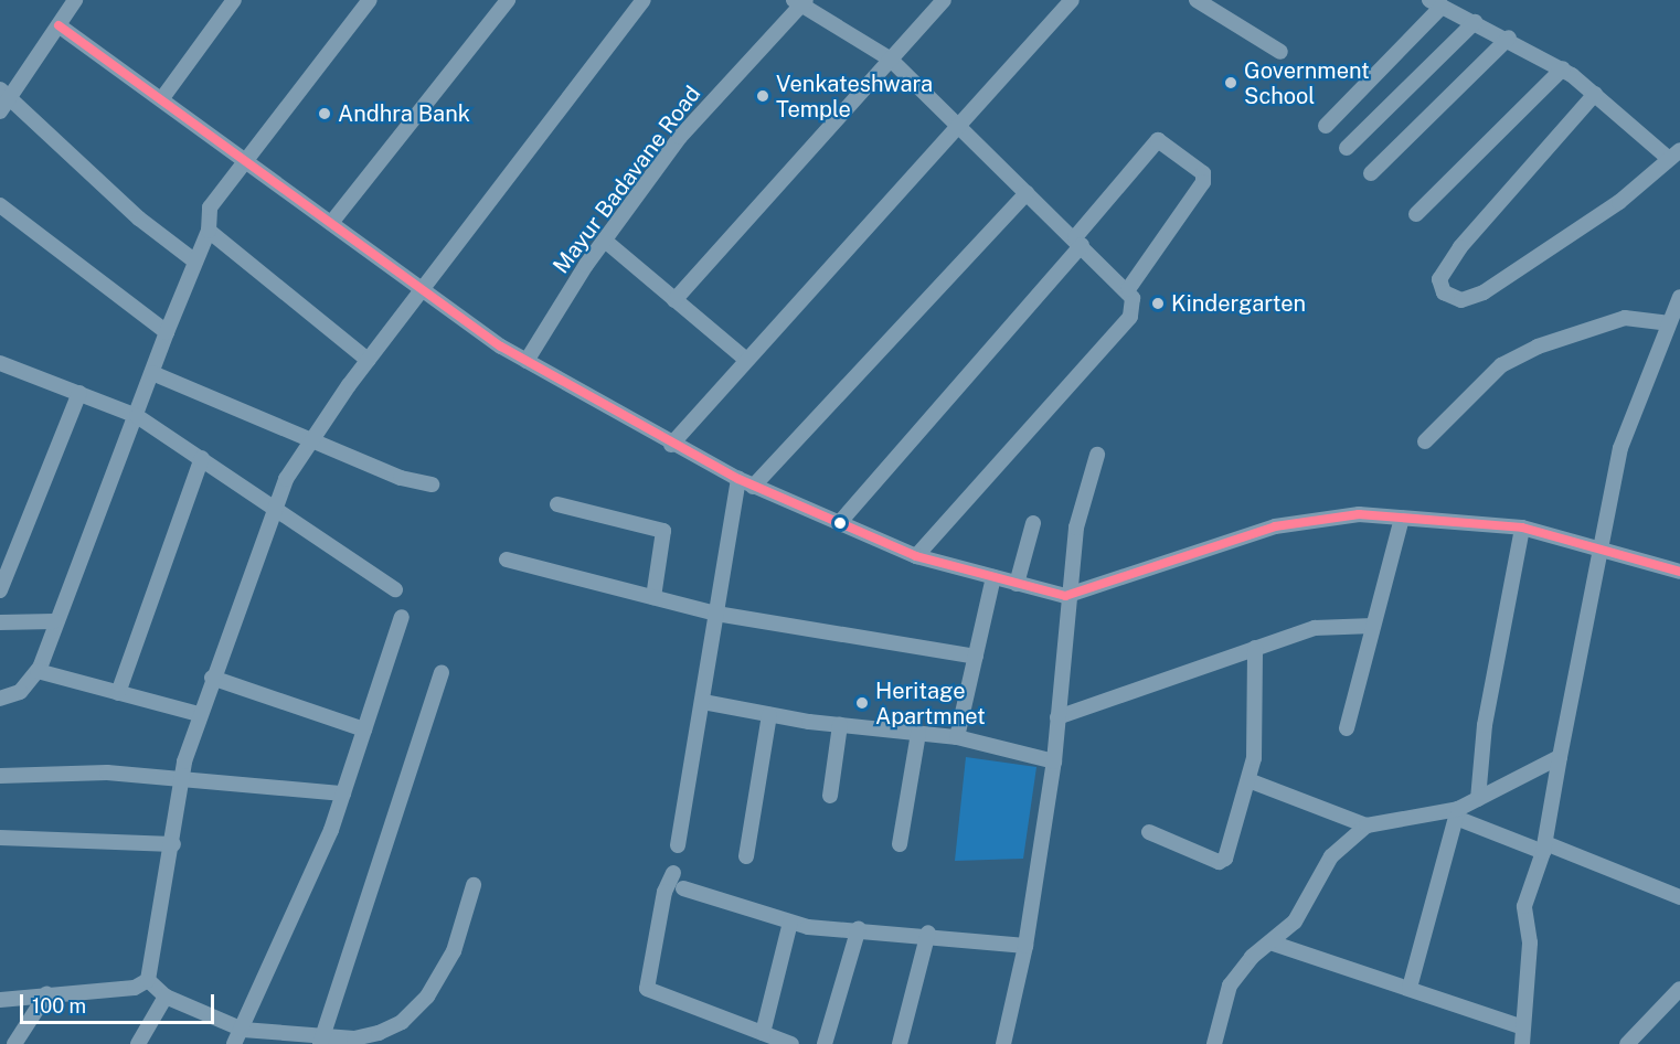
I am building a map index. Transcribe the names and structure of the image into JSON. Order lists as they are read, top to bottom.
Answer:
{
  "streets": {
    "street": ["Mayur Badavane Road"]
  },
  "places": [
    "Government School",
    "Venkateshwara Temple",
    "Andhra Bank",
    "Kindergarten",
    "Heritage Apartmnet"
  ],
  "scale_bar": "100 m"
}
